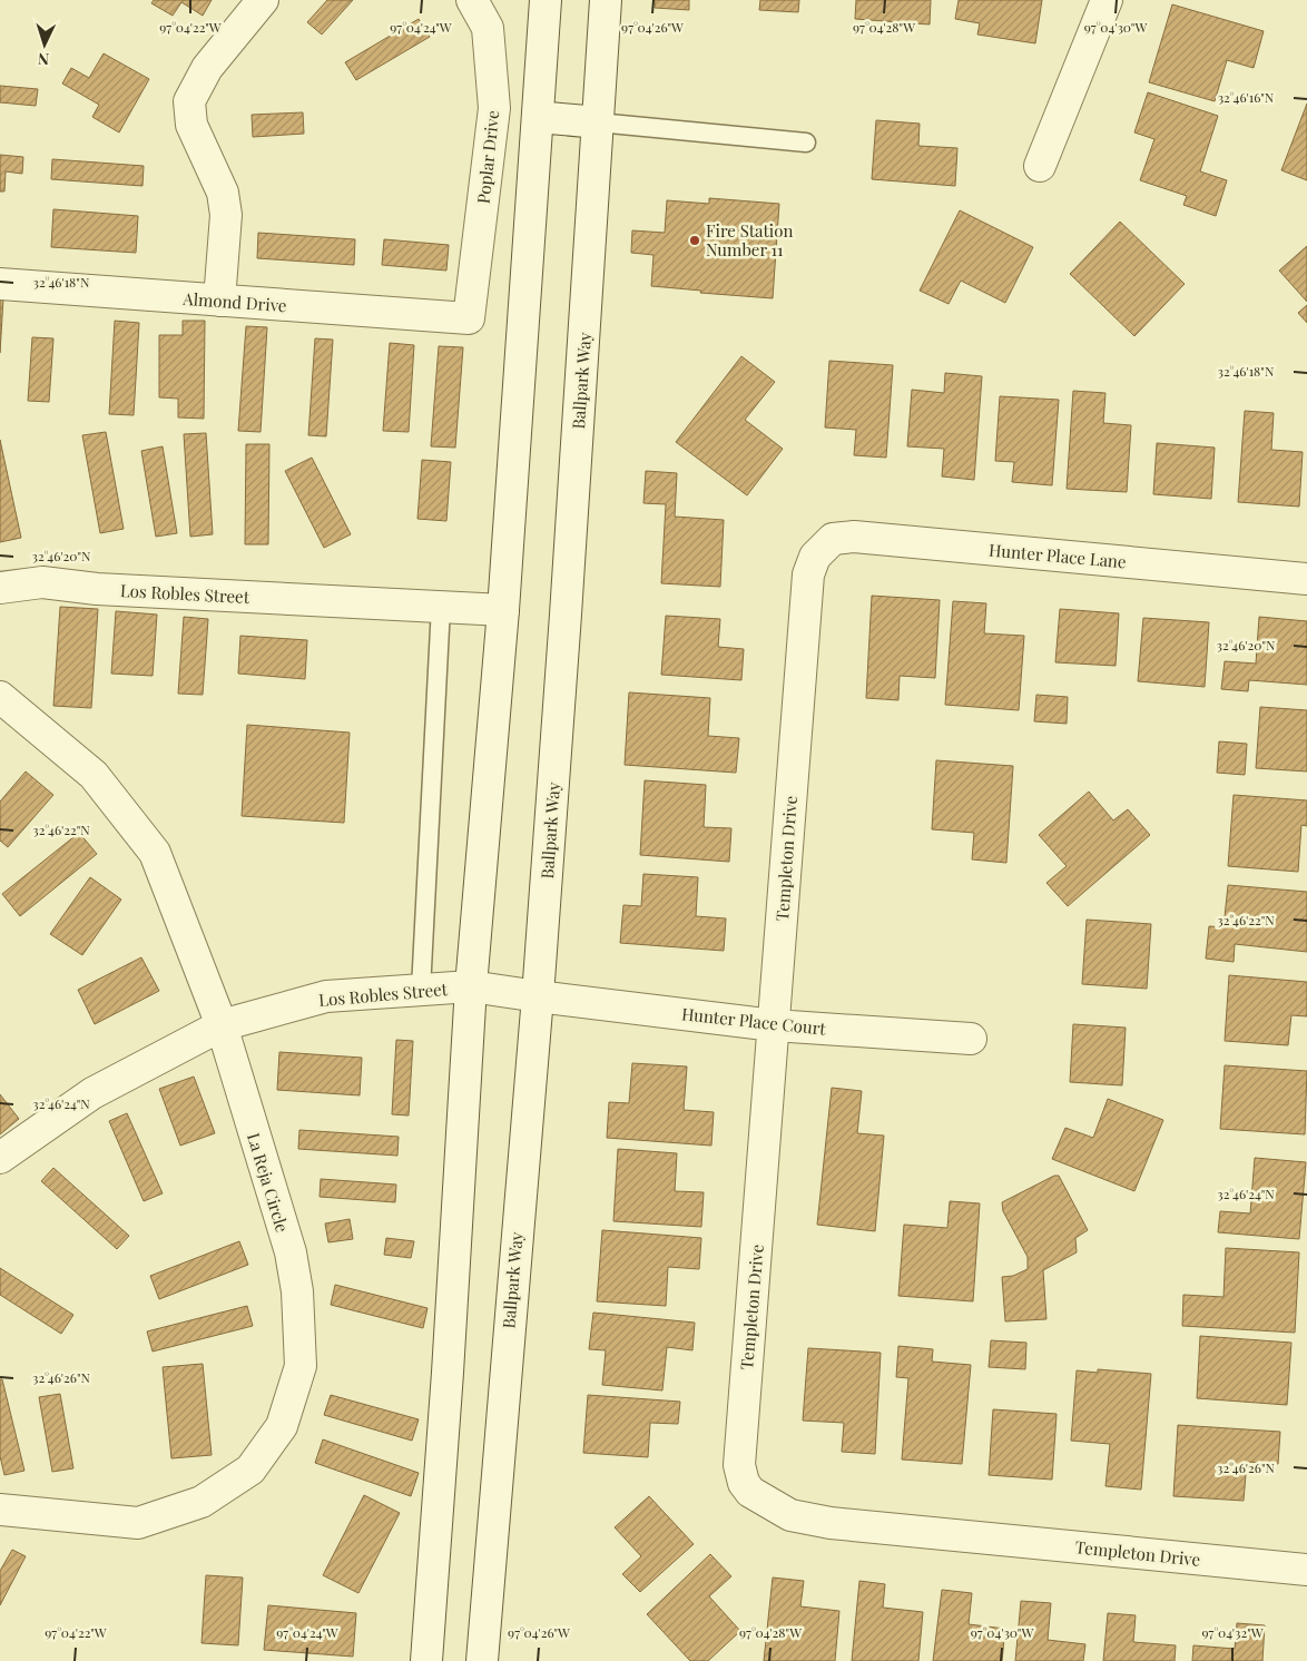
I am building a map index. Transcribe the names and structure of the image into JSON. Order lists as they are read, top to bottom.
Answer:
{
  "streets": {
    "street": [
      "Poplar Drive",
      "Almond Drive",
      "Ballpark Way",
      "Hunter Place Lane",
      "Los Robles Street",
      "Templeton Drive",
      "Hunter Place Court",
      "La Reja Circle"
    ]
  },
  "crossings": [
    ["Poplar Drive", "Almond Drive"],
    ["Ballpark Way", "Los Robles Street"],
    ["Ballpark Way", "Hunter Place Court"],
    ["Hunter Place Lane", "Templeton Drive"],
    ["Los Robles Street", "Hunter Place Court"],
    ["Los Robles Street", "La Reja Circle"],
    ["Templeton Drive", "Hunter Place Court"]
  ],
  "places": ["Fire Station Number 11"],
  "north": "bottom",
  "coordinates": [
    "97°04'22\"W",
    "97°04'24\"W",
    "97°04'26\"W",
    "97°04'28\"W",
    "97°04'30\"W",
    "32°46'16\"N",
    "32°46'18\"N",
    "32°46'20\"N",
    "32°46'22\"N",
    "32°46'24\"N",
    "32°46'26\"N",
    "97°04'32\"W"
  ]
}
